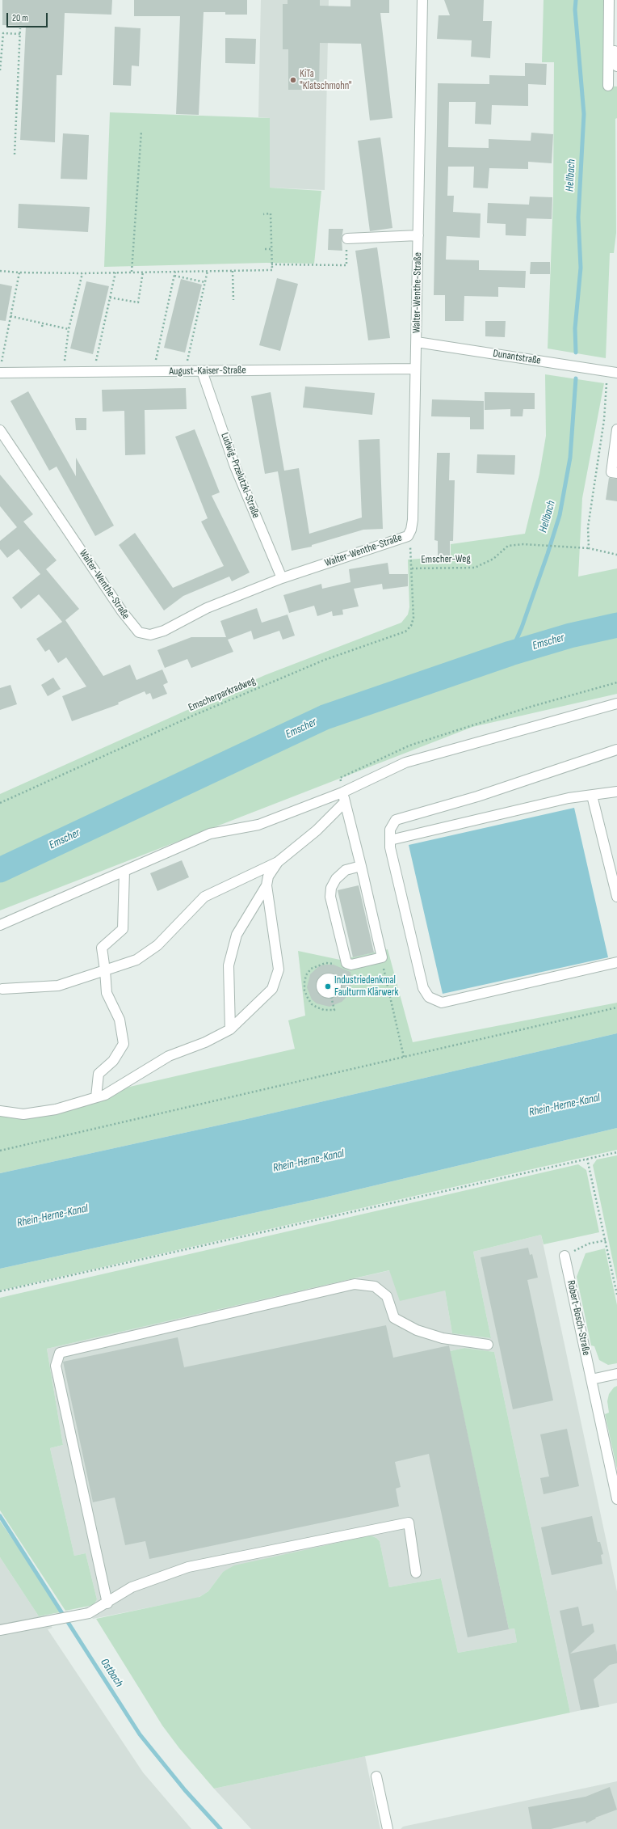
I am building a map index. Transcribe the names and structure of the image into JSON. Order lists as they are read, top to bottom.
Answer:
{
  "streets": {
    "street": [
      "Walter-Wenthe-Straße",
      "Dunantstraße",
      "August-Kaiser-Straße",
      "Ludwig-Przelutzki-Straße",
      "Robert-Bosch-Straße"
    ],
    "path": ["Emscher-Weg", "Emscherparkradweg"]
  },
  "crossings": [
    ["Walter-Wenthe-Straße", "Dunantstraße"],
    ["Walter-Wenthe-Straße", "August-Kaiser-Straße"],
    ["Walter-Wenthe-Straße", "Ludwig-Przelutzki-Straße"],
    ["Walter-Wenthe-Straße", "Emscher-Weg"],
    ["August-Kaiser-Straße", "Ludwig-Przelutzki-Straße"],
    ["Emscher-Weg", "Emscherparkradweg"]
  ],
  "water": [
    "Hellbach",
    "Emscher",
    "Rhein-Herne-Kanal",
    "Ostbach"
  ],
  "places": ["KiTa \"Klatschmohn\"", "Industriedenkmal Faulturm Klärwerk"],
  "scale_bar": "20 m"
}
